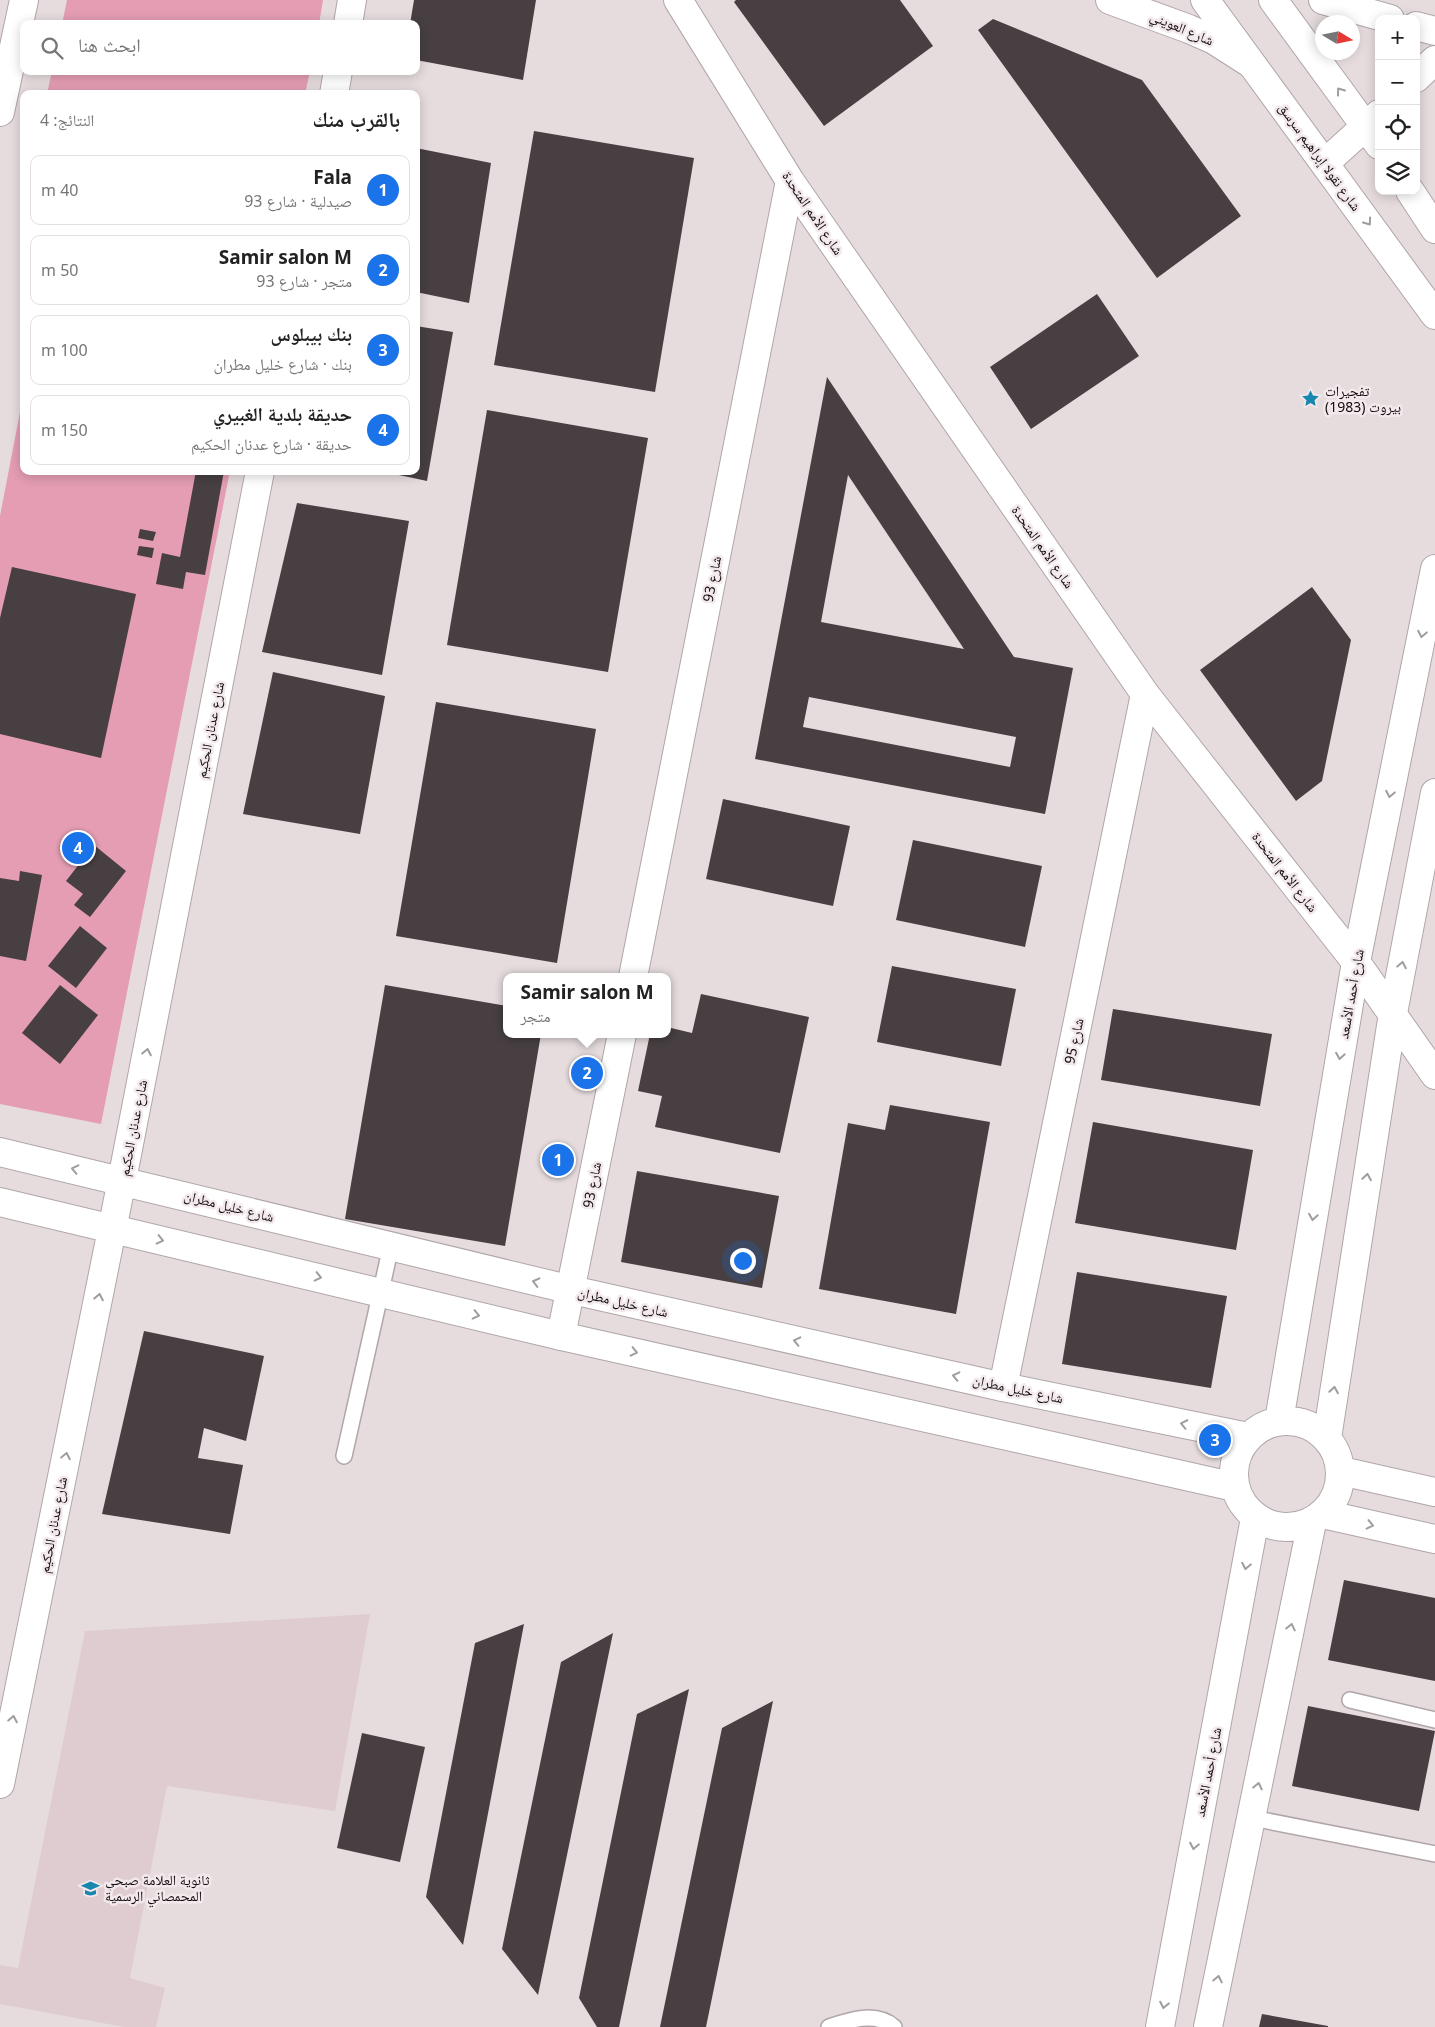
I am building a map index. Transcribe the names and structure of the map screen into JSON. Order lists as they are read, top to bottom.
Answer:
{
  "streets": {
    "street": [
      "شارع العويني",
      "شارع نقولا إبراهيم سرسق",
      "شارع الأمم المتحدة",
      "شارع 93",
      "شارع عدنان الحكيم",
      "شارع أحمد الأسعد",
      "شارع 95",
      "شارع خليل مطران"
    ]
  },
  "crossings": [
    ["شارع العويني", "شارع نقولا إبراهيم سرسق"],
    ["شارع الأمم المتحدة", "شارع 93"],
    ["شارع الأمم المتحدة", "شارع أحمد الأسعد"],
    ["شارع الأمم المتحدة", "شارع 95"],
    ["شارع 93", "شارع خليل مطران"],
    ["شارع عدنان الحكيم", "شارع خليل مطران"],
    ["شارع أحمد الأسعد", "شارع خليل مطران"],
    ["شارع 95", "شارع خليل مطران"]
  ],
  "one_way": ["شارع نقولا إبراهيم سرسق", "شارع عدنان الحكيم"],
  "places": {
    "place": ["تفجيرات بيروت (1983)"],
    "school or university": ["ثانوية العلامة صبحي المحمصاني الرسمية"]
  },
  "north": "right",
  "page": {
    "map_buttons": ["+", "−"],
    "search": "ابحث هنا",
    "heading": ["بالقرب منك", "النتائج: 4"],
    "list": [
      {
        "mark": "1",
        "name": "Fala",
        "note": "صيدلية · شارع 93",
        "value": "40 m"
      },
      {
        "mark": "2",
        "name": "Samir salon M",
        "note": "متجر · شارع 93",
        "value": "50 m"
      },
      {
        "mark": "3",
        "name": "بنك بيبلوس",
        "note": "بنك · شارع خليل مطران",
        "value": "100 m"
      },
      {
        "mark": "4",
        "name": "حديقة بلدية الغبيري",
        "note": "حديقة · شارع عدنان الحكيم",
        "value": "150 m"
      }
    ],
    "pins": [
      "4",
      "2",
      "1",
      "3"
    ],
    "popup": ["Samir salon M", "متجر"]
  }
}
